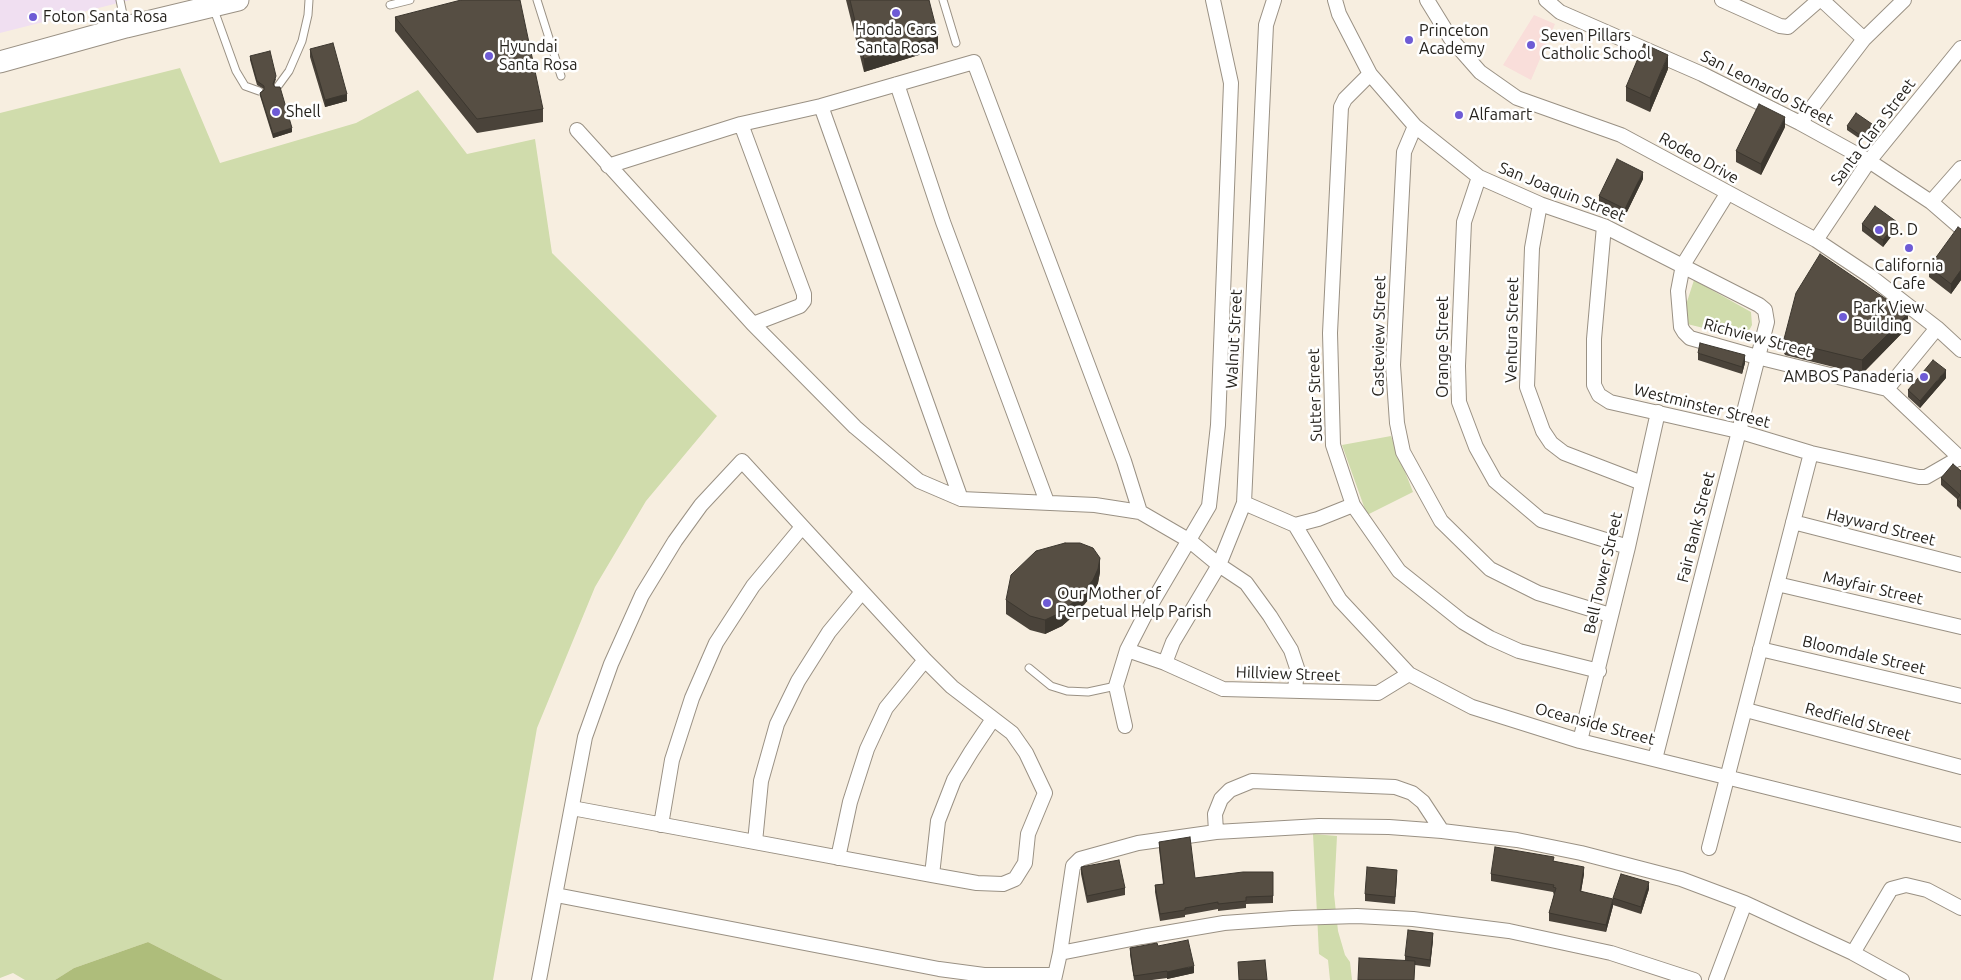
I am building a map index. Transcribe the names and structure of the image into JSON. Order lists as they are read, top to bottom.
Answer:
{
  "streets": {
    "street": [
      "San Leonardo Street",
      "Santa Clara Street",
      "Rodeo Drive",
      "San Joaquin Street",
      "Ventura Street",
      "Casteview Street",
      "Richview Street",
      "Walnut Street",
      "Orange Street",
      "Sutter Street",
      "Westminster Street",
      "Fair Bank Street",
      "Hayward Street",
      "Bell Tower Street",
      "Mayfair Street",
      "Bloomdale Street",
      "Hillview Street",
      "Redfield Street",
      "Oceanside Street"
    ]
  },
  "crossings": [
    ["San Leonardo Street", "Santa Clara Street"],
    ["Santa Clara Street", "Rodeo Drive"],
    ["Rodeo Drive", "Richview Street"],
    ["San Joaquin Street", "Ventura Street"],
    ["San Joaquin Street", "Casteview Street"],
    ["San Joaquin Street", "Richview Street"],
    ["San Joaquin Street", "Orange Street"],
    ["San Joaquin Street", "Sutter Street"],
    ["San Joaquin Street", "Westminster Street"],
    ["San Joaquin Street", "Fair Bank Street"],
    ["Ventura Street", "Bell Tower Street"],
    ["Casteview Street", "Bell Tower Street"],
    ["Richview Street", "Fair Bank Street"],
    ["Walnut Street", "Hillview Street"],
    ["Orange Street", "Bell Tower Street"],
    ["Sutter Street", "Bell Tower Street"],
    ["Westminster Street", "Fair Bank Street"],
    ["Westminster Street", "Bell Tower Street"],
    ["Fair Bank Street", "Oceanside Street"],
    ["Bell Tower Street", "Oceanside Street"],
    ["Hillview Street", "Oceanside Street"]
  ],
  "places": [
    "Honda Cars Santa Rosa",
    "Foton Santa Rosa",
    "Princeton Academy",
    "Seven Pillars Catholic School",
    "Hyundai Santa Rosa",
    "Shell",
    "Alfamart",
    "B. D",
    "California Cafe",
    "Park View Building",
    "AMBOS Panaderia",
    "Our Mother of Perpetual Help Parish"
  ]
}
